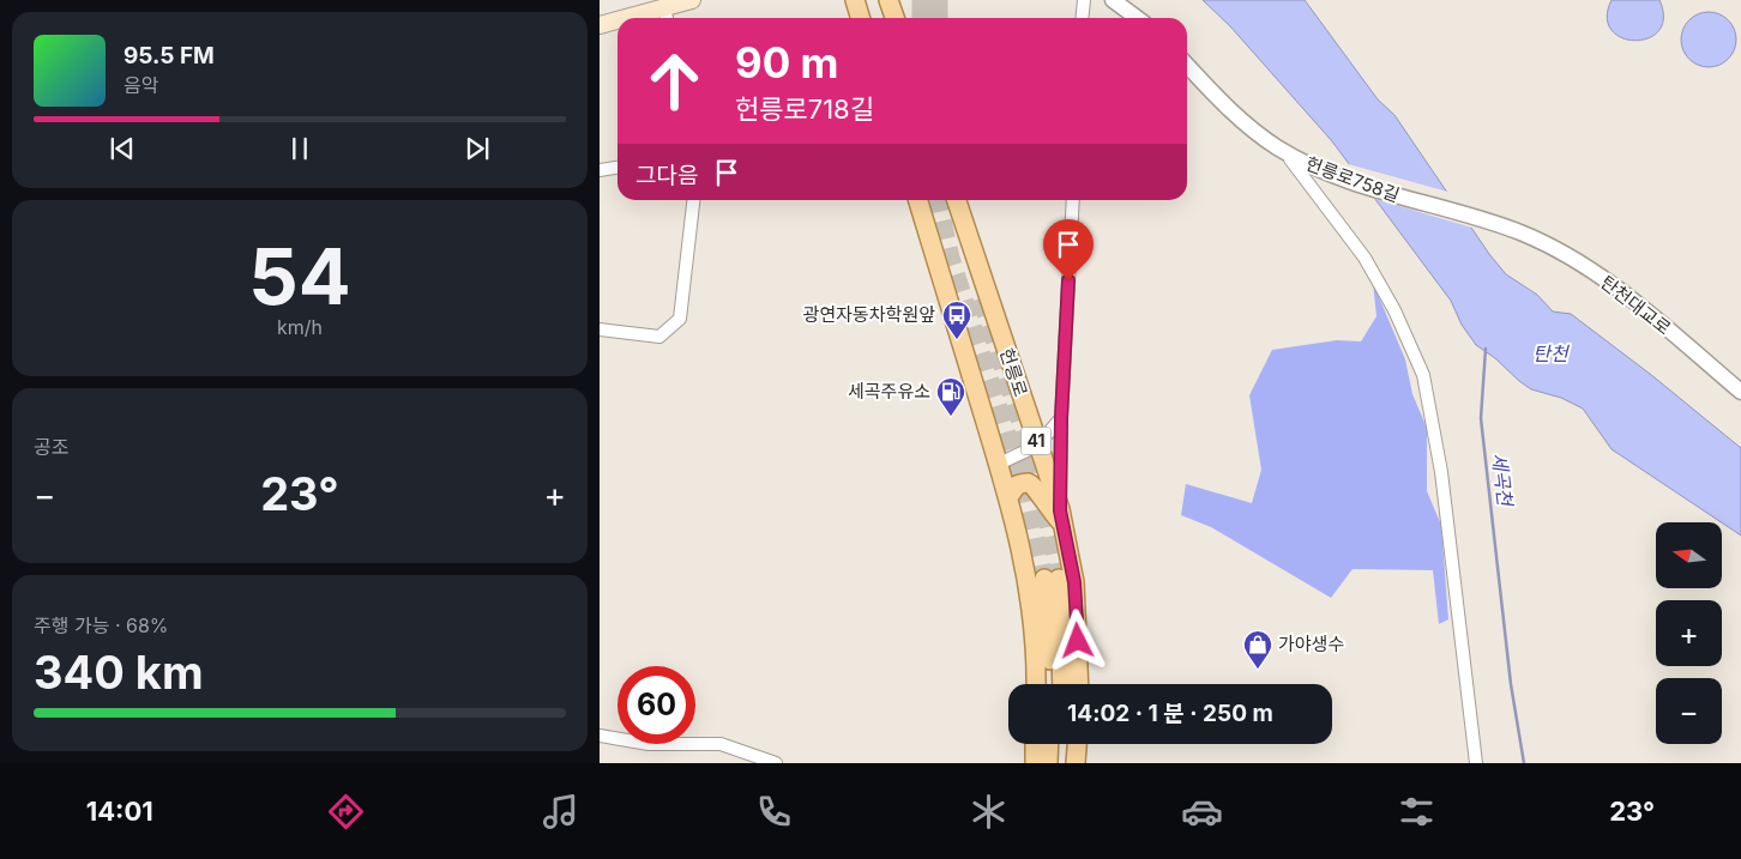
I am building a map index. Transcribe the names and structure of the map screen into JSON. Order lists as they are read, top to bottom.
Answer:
{
  "streets": {
    "main road": ["헌릉로", "41"],
    "street": ["헌릉로758길", "탄천대교로"]
  },
  "crossings": [
    ["헌릉로758길", "탄천대교로"]
  ],
  "water": ["탄천", "세곡천"],
  "places": {
    "bus stop": ["광연자동차학원앞"],
    "fuel station": ["세곡주유소"],
    "shop": ["가야생수"]
  },
  "north": "left",
  "page": {
    "turn": ["90 m", "헌릉로718길"],
    "song": ["95.5 FM", "음악"],
    "then": "그다음",
    "tile": [
      ["54", "km/h"],
      "공조",
      ["주행 가능 · 68%", "340 km"]
    ],
    "heat": ["−", "23°", "+"],
    "map_buttons": ["+", "−"],
    "limit": "60",
    "trip": "14:02 · 1 분 · 250 m",
    "tabs": ["14:01", "23°"]
  }
}
